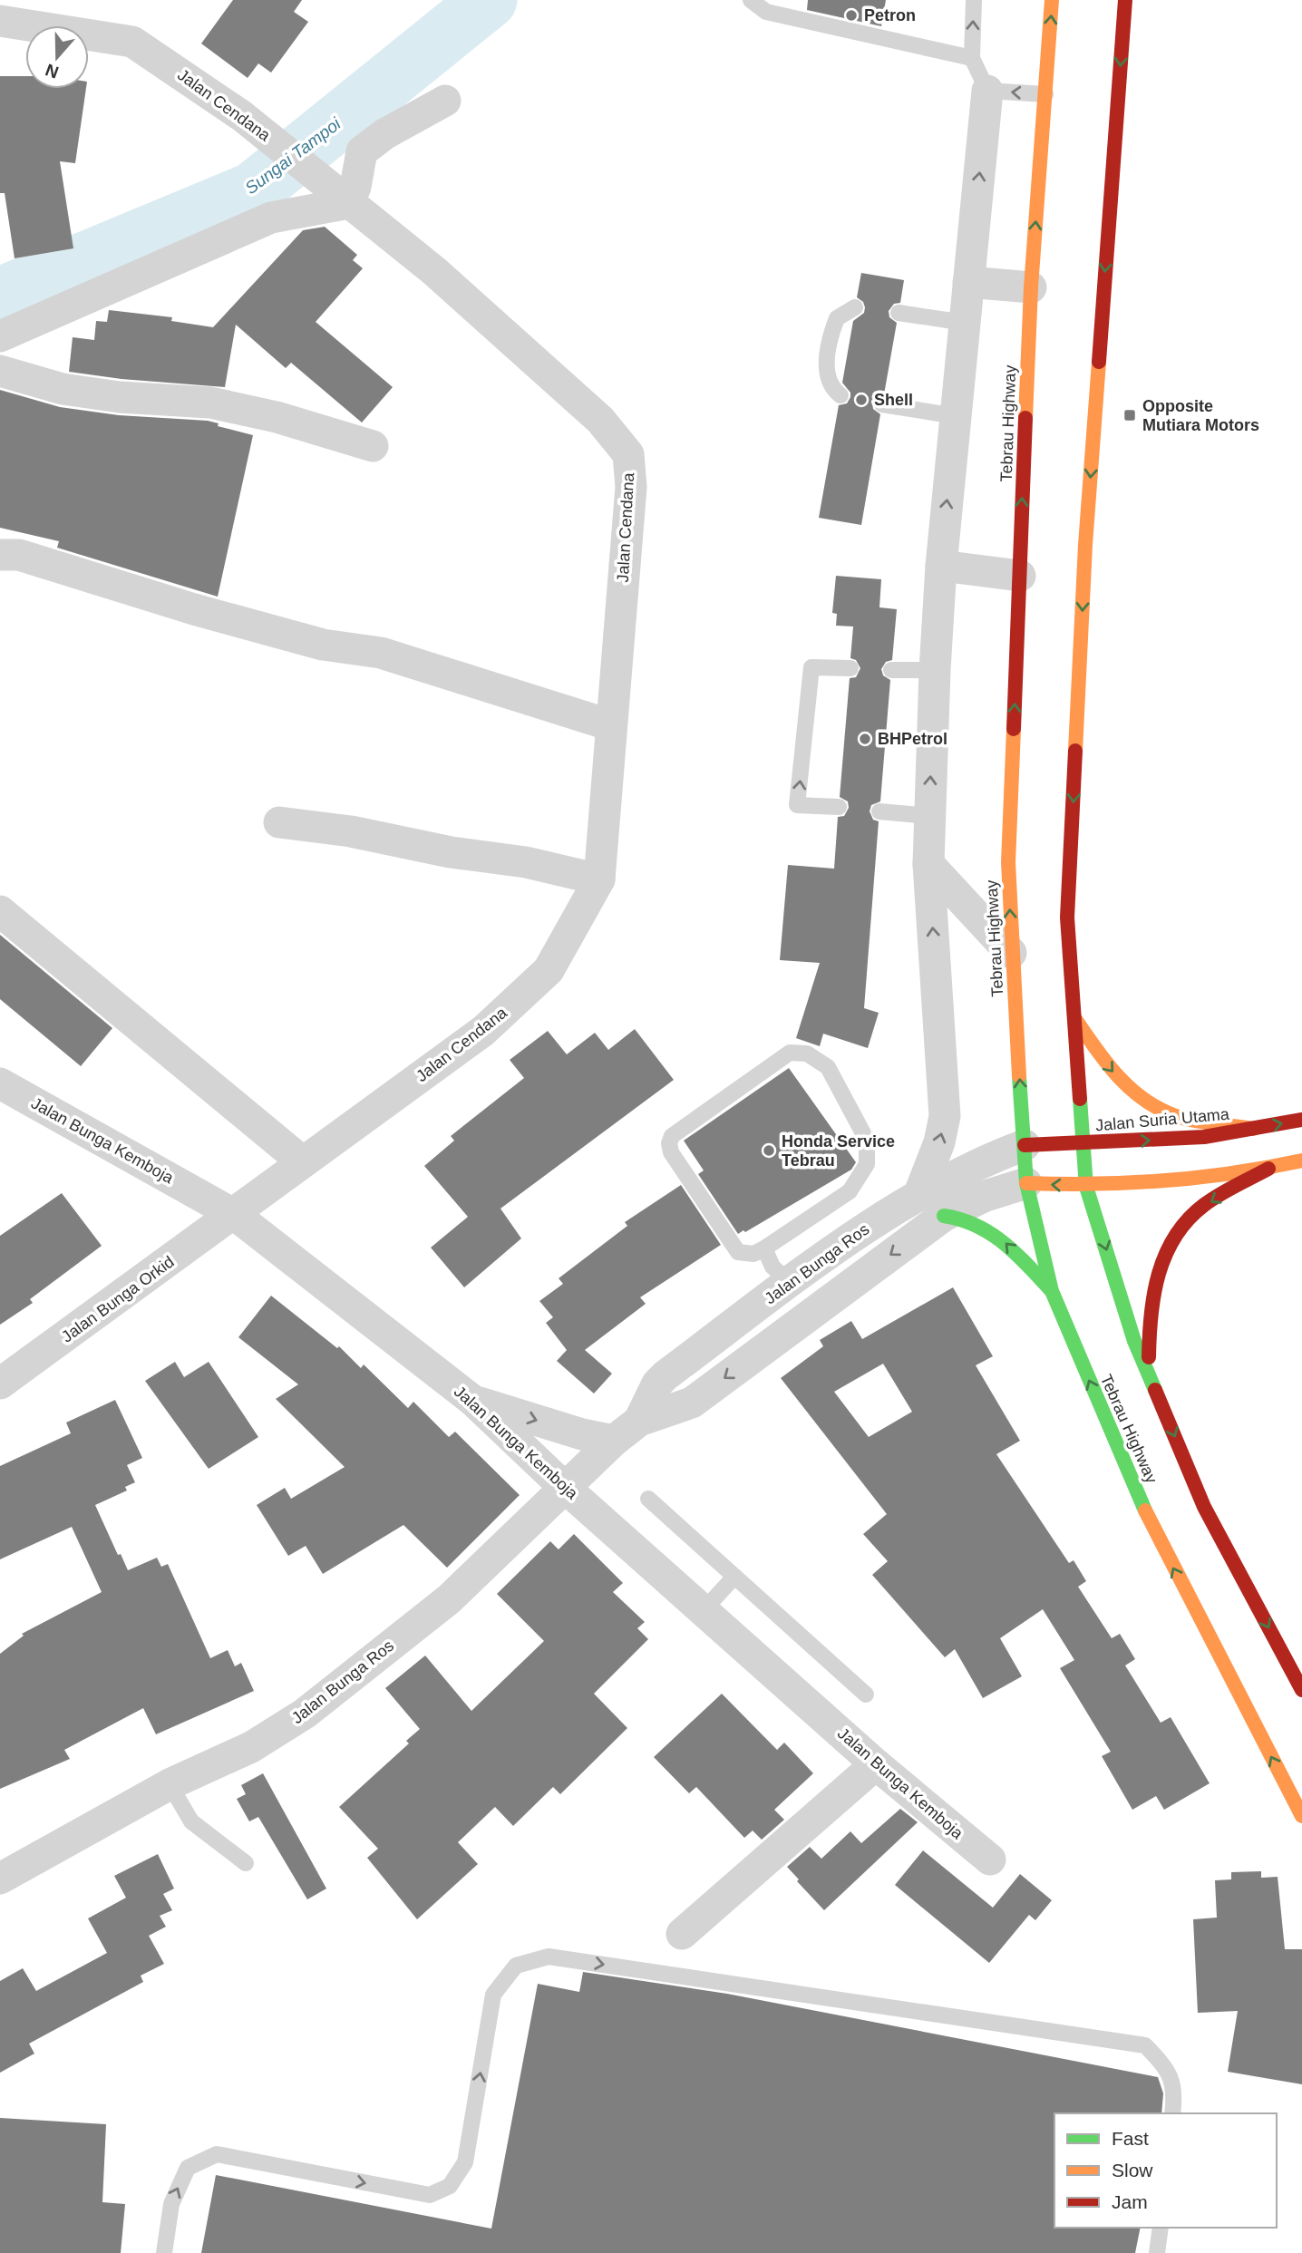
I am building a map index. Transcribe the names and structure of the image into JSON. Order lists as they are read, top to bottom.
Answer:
{
  "streets": {
    "main road": ["Tebrau Highway", "Jalan Suria Utama"],
    "street": [
      "Jalan Cendana",
      "Jalan Bunga Kemboja",
      "Jalan Bunga Ros",
      "Jalan Bunga Orkid"
    ]
  },
  "crossings": [
    ["Jalan Cendana", "Jalan Bunga Kemboja"],
    ["Jalan Cendana", "Jalan Bunga Orkid"],
    ["Tebrau Highway", "Jalan Suria Utama"],
    ["Tebrau Highway", "Jalan Bunga Ros"],
    ["Jalan Suria Utama", "Jalan Bunga Ros"],
    ["Jalan Bunga Kemboja", "Jalan Bunga Ros"],
    ["Jalan Bunga Kemboja", "Jalan Bunga Orkid"]
  ],
  "water": ["Sungai Tampoi"],
  "places": {
    "other": [
      "Petron",
      "Shell",
      "BHPetrol",
      "Honda Service Tebrau"
    ],
    "transit": ["Opposite Mutiara Motors"]
  },
  "legend": ["Fast", "Slow", "Jam"],
  "north": "bottom"
}
